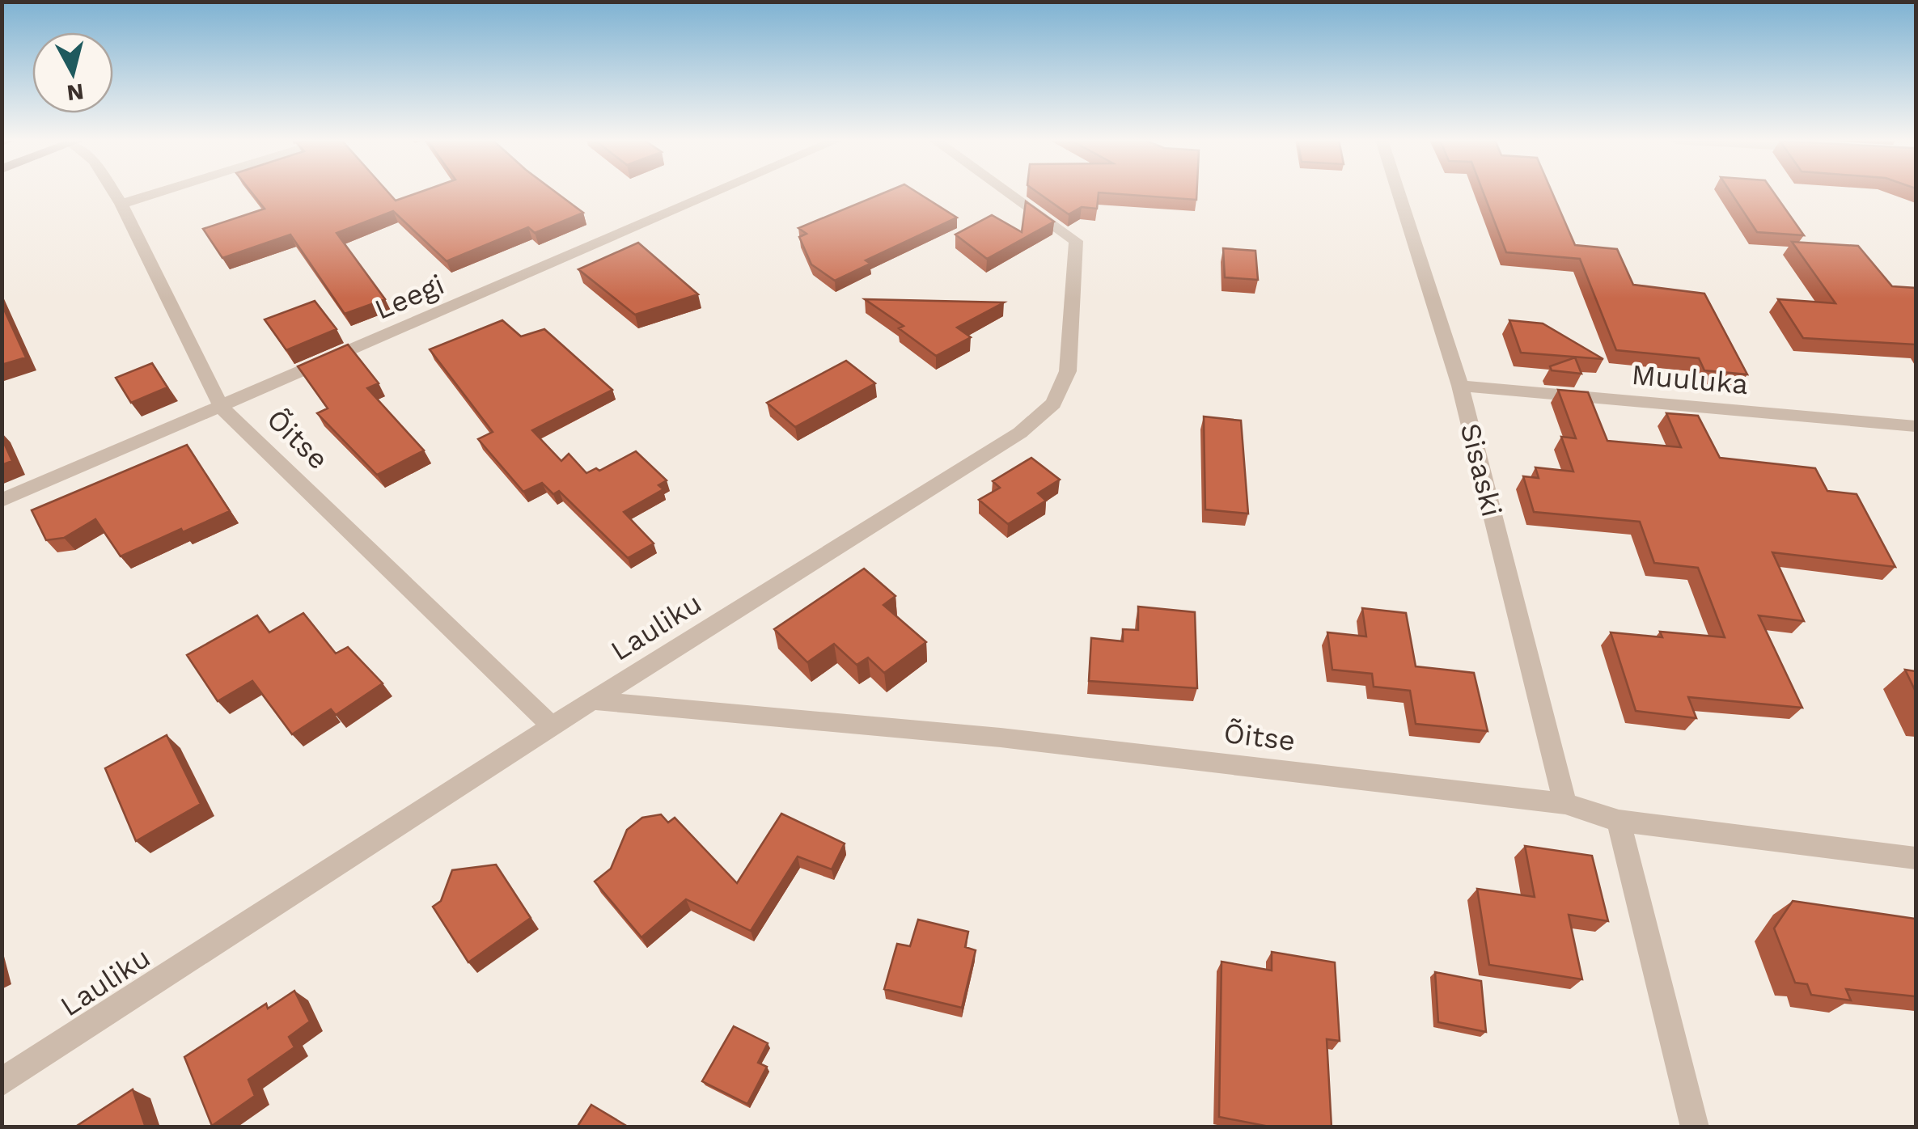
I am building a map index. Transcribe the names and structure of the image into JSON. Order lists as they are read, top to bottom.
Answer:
{
  "streets": {
    "street": [
      "Leegi",
      "Muuluka",
      "Õitse",
      "Sisaski",
      "Lauliku"
    ]
  },
  "crossings": [
    ["Leegi", "Õitse"],
    ["Muuluka", "Sisaski"],
    ["Õitse", "Sisaski"],
    ["Õitse", "Lauliku"]
  ],
  "north": "bottom"
}
